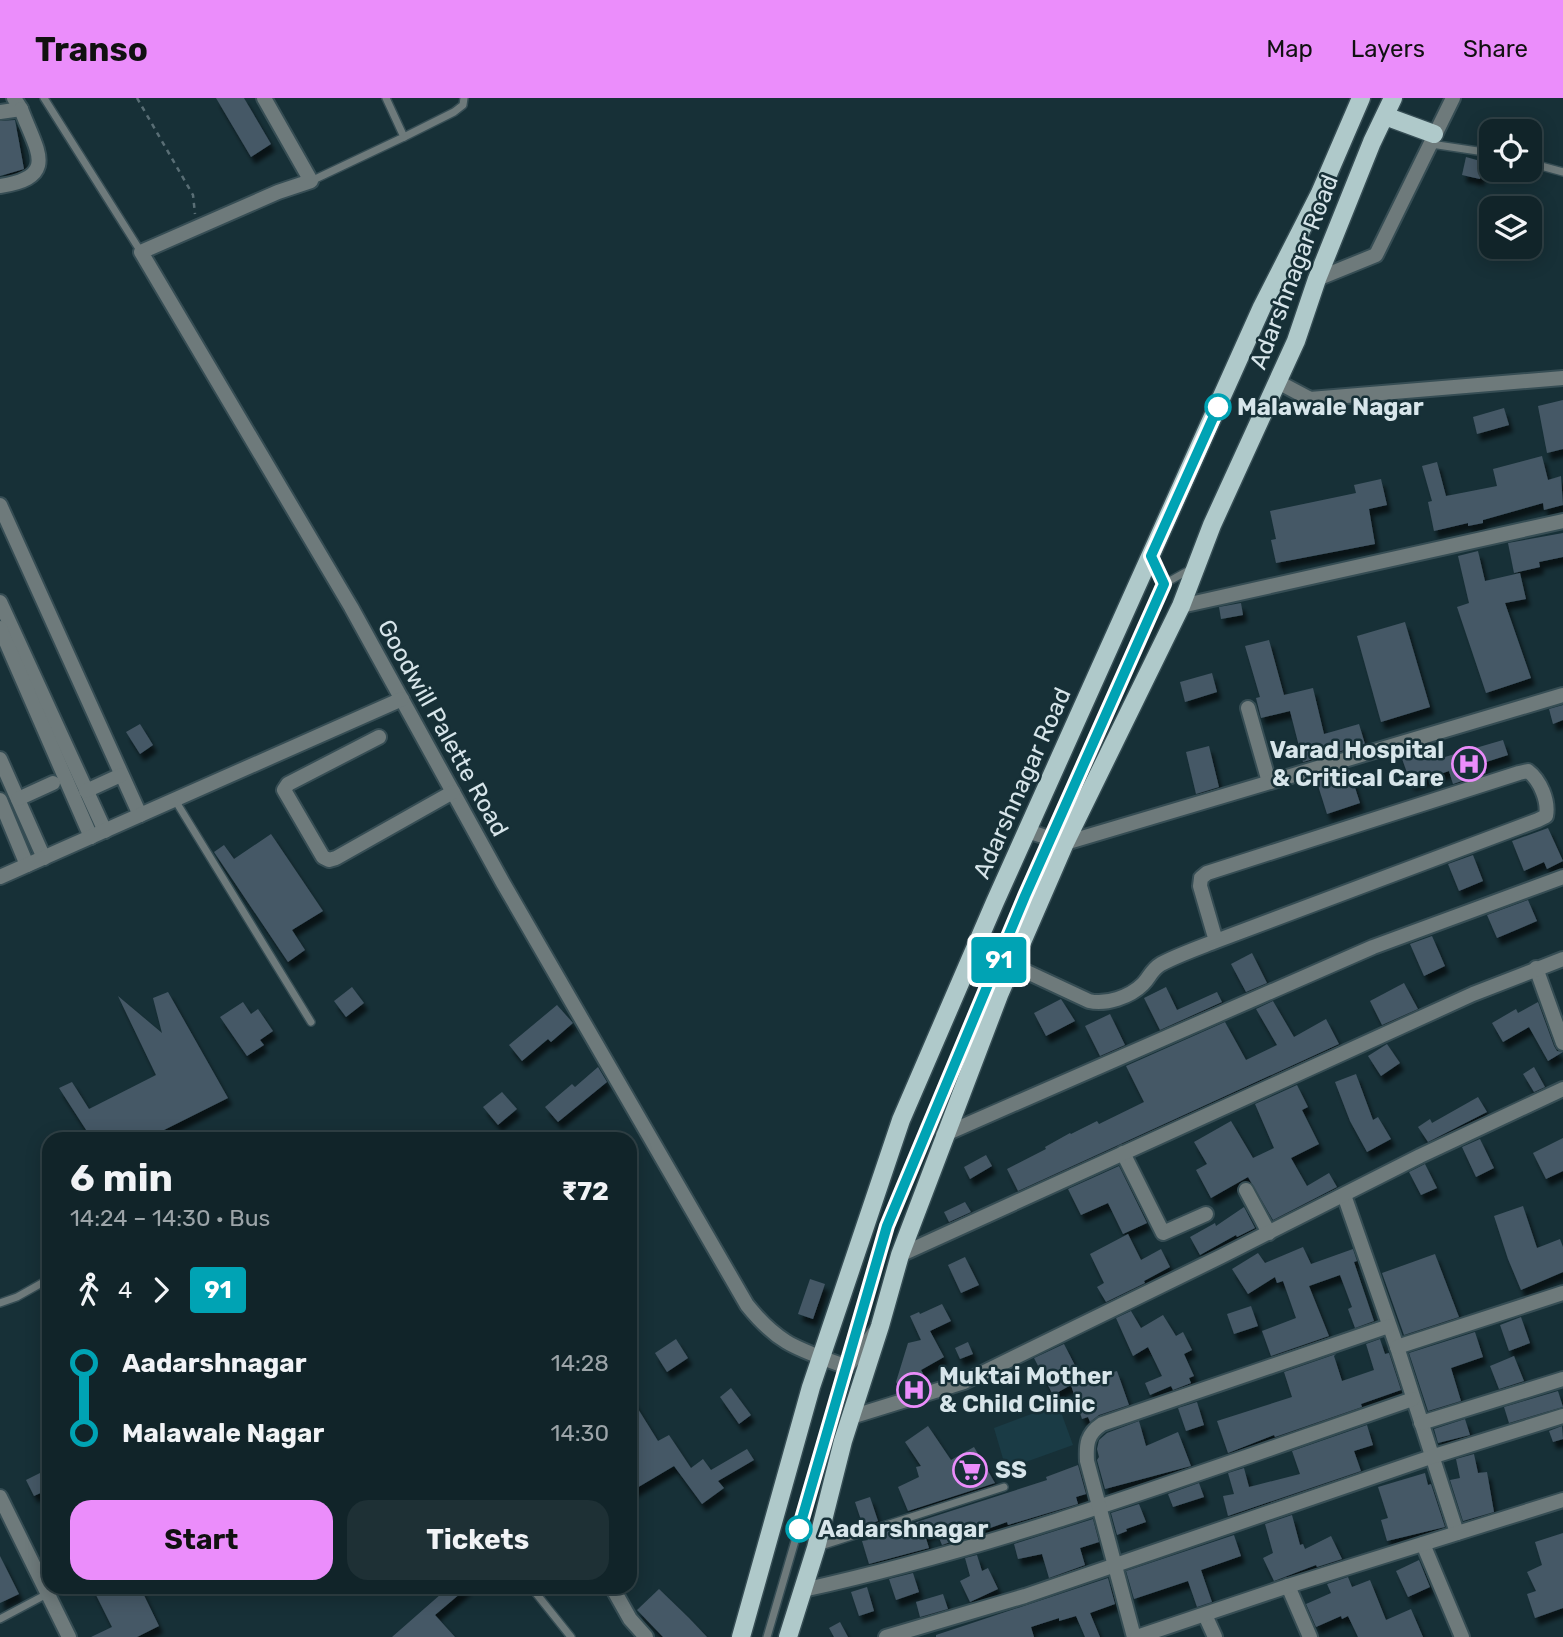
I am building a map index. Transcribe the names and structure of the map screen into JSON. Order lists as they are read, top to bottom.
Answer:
{
  "streets": {
    "main road": ["Adarshnagar Road"],
    "street": ["Goodwill Palette Road"]
  },
  "crossings": [
    ["Adarshnagar Road", "Goodwill Palette Road"]
  ],
  "places": {
    "other": ["Malawale Nagar", "Aadarshnagar"],
    "hospital": ["Varad Hospital & Critical Care", "Muktai Mother & Child Clinic"],
    "supermarket": ["SS"]
  },
  "lines": ["bus line 91"],
  "page": {
    "header": "Transo",
    "nav": ["Map", "Layers", "Share"],
    "on_map": "91",
    "heading": ["6 min", "14:24 – 14:30 · Bus", "₹72"],
    "legs": ["4", "91"],
    "list": [
      {
        "name": "Aadarshnagar",
        "value": "14:28"
      },
      {
        "name": "Malawale Nagar",
        "value": "14:30"
      }
    ],
    "buttons": ["Start", "Tickets"]
  }
}
